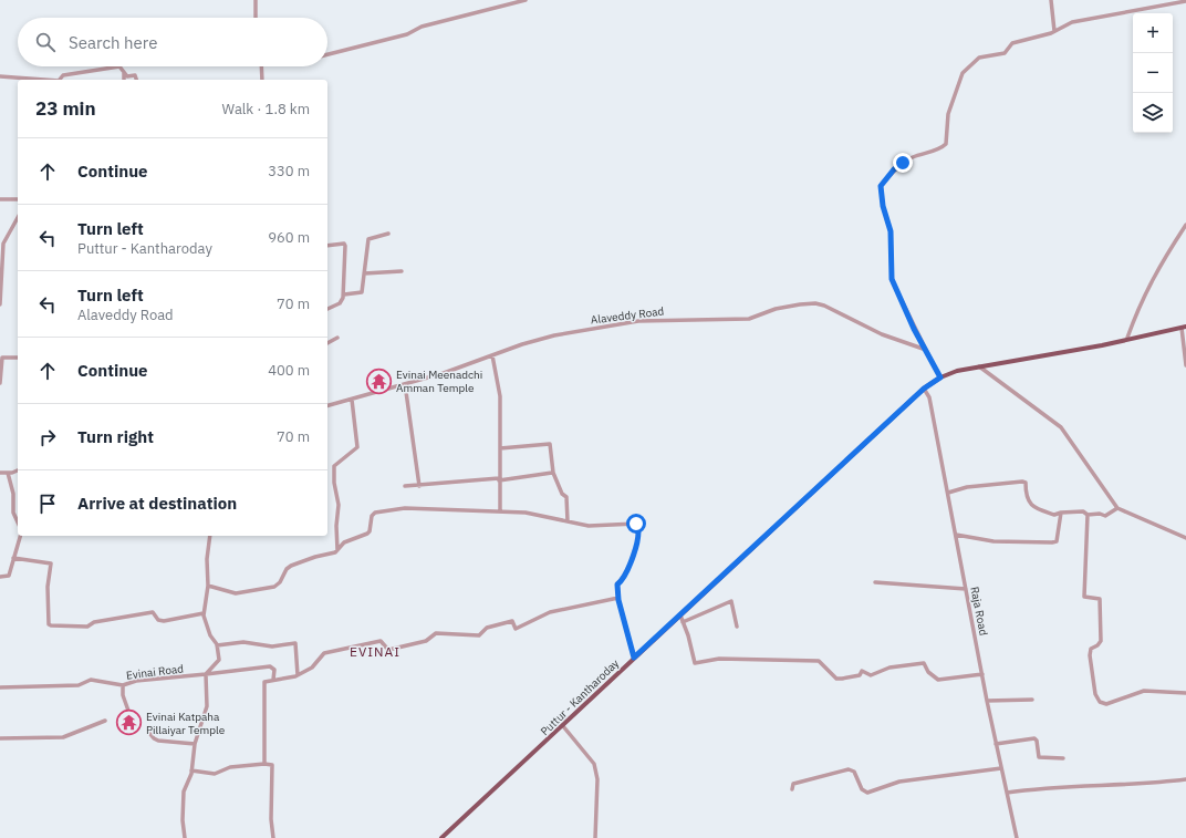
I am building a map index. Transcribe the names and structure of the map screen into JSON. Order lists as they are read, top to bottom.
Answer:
{
  "streets": {
    "main road": ["Puttur - Kantharoday"],
    "street": ["Alaveddy Road", "Raja Road", "Evinai Road"]
  },
  "crossings": [
    ["Raja Road", "Puttur - Kantharoday"]
  ],
  "districts": ["EVINAI"],
  "places": {
    "temple": ["Evinai Meenadchi Amman Temple", "Evinai Katpaha Pillaiyar Temple"]
  },
  "page": {
    "map_buttons": ["+", "−"],
    "search": "Search here",
    "heading": ["23 min", "Walk · 1.8 km"],
    "list": [
      ["Continue", "330 m"],
      ["Turn left", "Puttur - Kantharoday", "960 m"],
      ["Turn left", "Alaveddy Road", "70 m"],
      ["Continue", "400 m"],
      ["Turn right", "70 m"],
      "Arrive at destination"
    ]
  }
}
